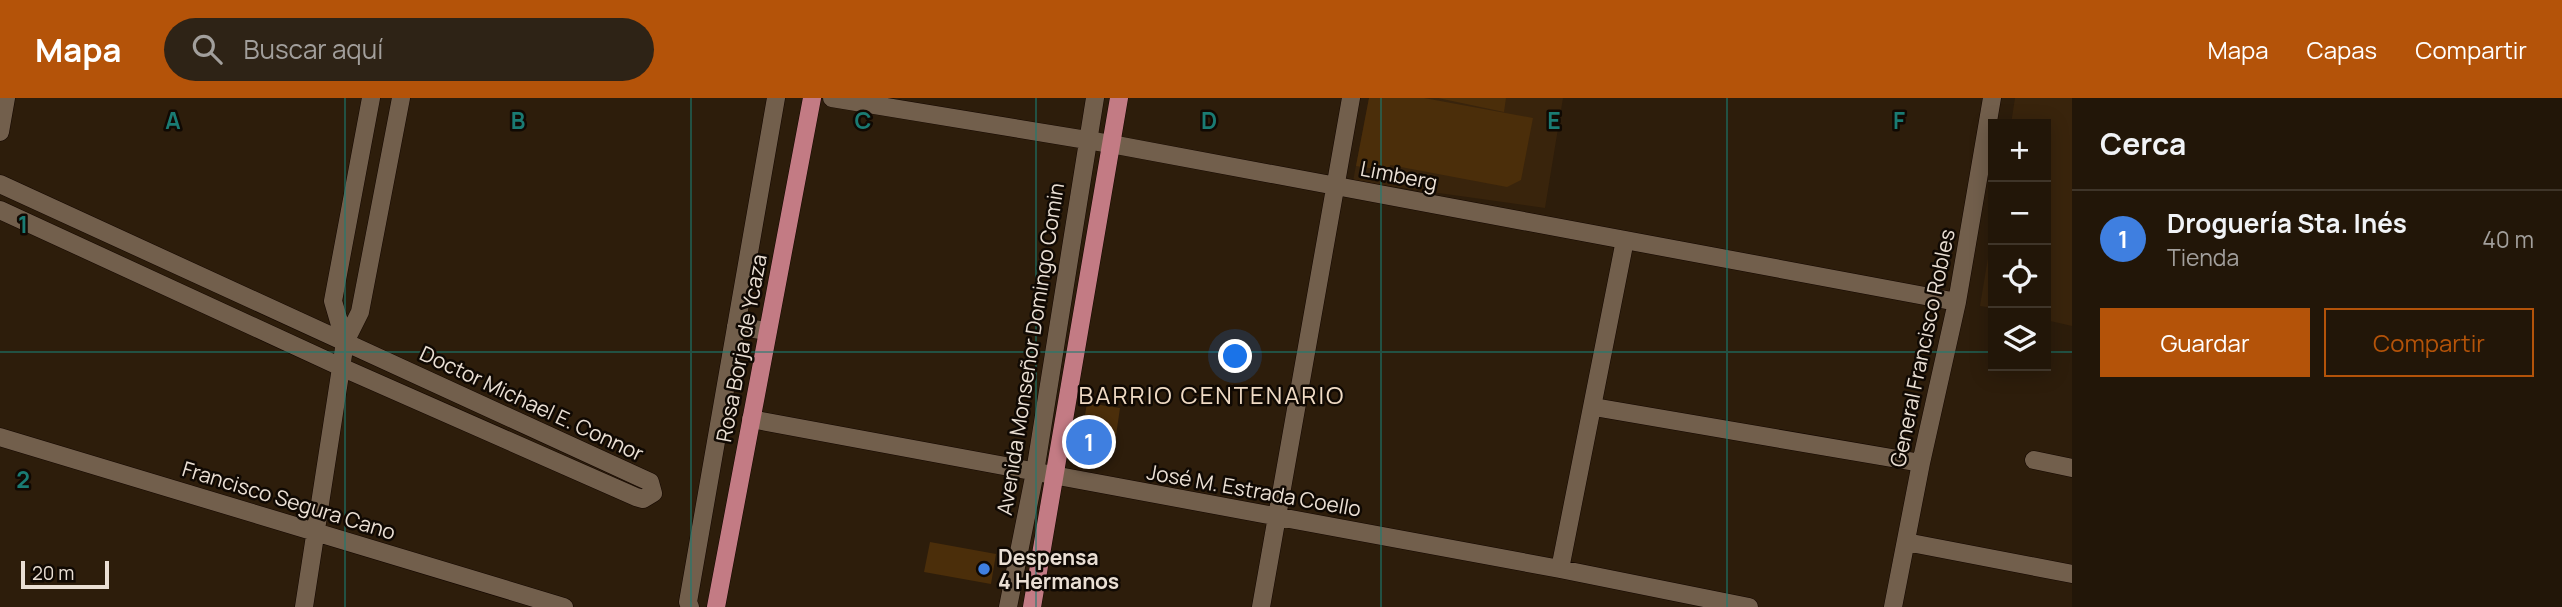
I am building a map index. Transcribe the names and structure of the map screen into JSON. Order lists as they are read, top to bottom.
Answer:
{
  "streets": {
    "main road": ["Rosa Borja de Ycaza"],
    "street": [
      "Limberg",
      "General Francisco Robles",
      "Avenida Monseñor Domingo Comin",
      "Doctor Michael E. Connor",
      "José M. Estrada Coello",
      "Francisco Segura Cano"
    ]
  },
  "crossings": [
    ["Limberg", "General Francisco Robles"],
    ["Limberg", "Avenida Monseñor Domingo Comin"],
    ["Rosa Borja de Ycaza", "José M. Estrada Coello"],
    ["Avenida Monseñor Domingo Comin", "José M. Estrada Coello"]
  ],
  "districts": ["BARRIO CENTENARIO"],
  "places": ["Despensa 4 Hermanos"],
  "scale_bar": "20 m",
  "page": {
    "header": "Mapa",
    "search": "Buscar aquí",
    "nav": ["Mapa", "Capas", "Compartir"],
    "heading": "Cerca",
    "map_buttons": ["+", "−"],
    "list": [
      {
        "mark": "1",
        "name": "Droguería Sta. Inés",
        "note": "Tienda",
        "value": "40 m"
      }
    ],
    "buttons": ["Guardar", "Compartir"],
    "pins": "1",
    "scale": "20 m"
  },
  "grid": {
    "columns": [
      "A",
      "B",
      "C",
      "D",
      "E",
      "F"
    ],
    "rows": ["1", "2"]
  }
}
